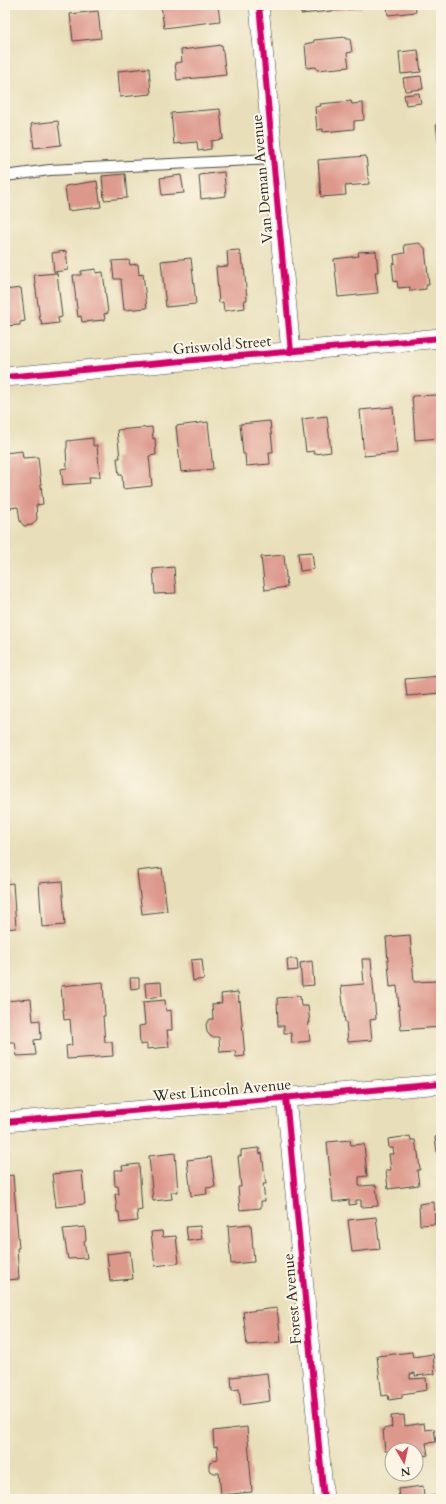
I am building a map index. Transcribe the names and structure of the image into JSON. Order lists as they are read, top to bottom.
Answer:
{
  "streets": {
    "street": [
      "Van Deman Avenue",
      "Griswold Street",
      "West Lincoln Avenue",
      "Forest Avenue"
    ]
  },
  "crossings": [
    ["Van Deman Avenue", "Griswold Street"],
    ["West Lincoln Avenue", "Forest Avenue"]
  ],
  "north": "bottom"
}
